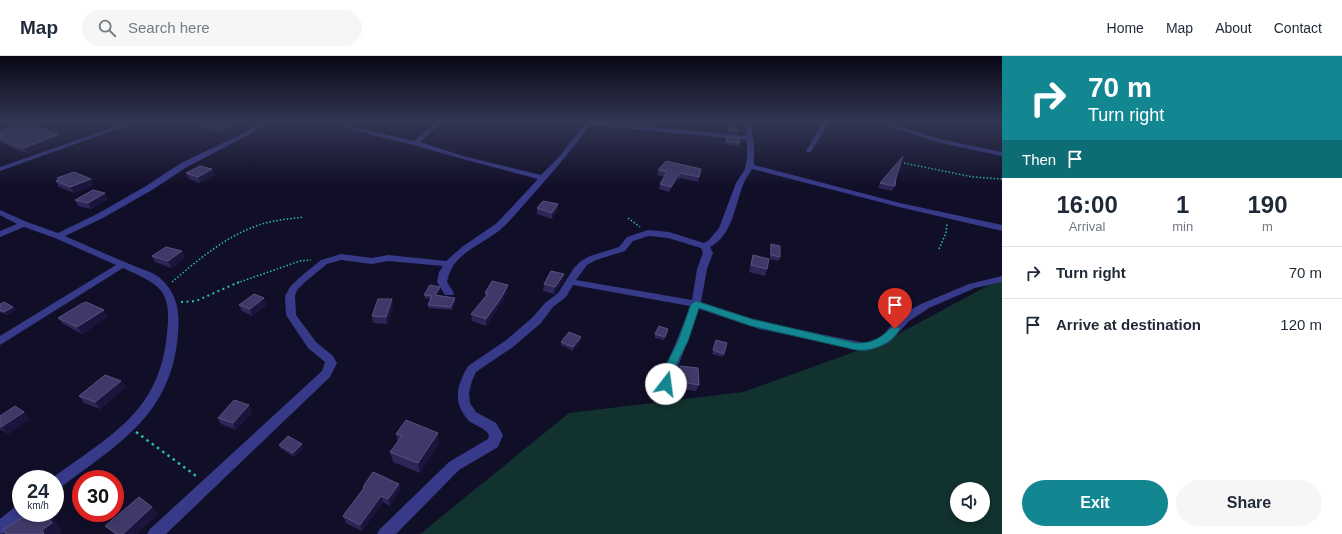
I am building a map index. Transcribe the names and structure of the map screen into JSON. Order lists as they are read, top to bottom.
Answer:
{
  "page": {
    "header": "Map",
    "search": "Search here",
    "nav": [
      "Home",
      "Map",
      "About",
      "Contact"
    ],
    "turn": ["70 m", "Turn right"],
    "then": "Then",
    "eta": [
      "16:00",
      "Arrival",
      "1",
      "min",
      "190",
      "m"
    ],
    "list": [
      {
        "name": "Turn right",
        "value": "70 m"
      },
      {
        "name": "Arrive at destination",
        "value": "120 m"
      }
    ],
    "speed": "24 km/h",
    "limit": "30",
    "buttons": ["Exit", "Share"]
  }
}
